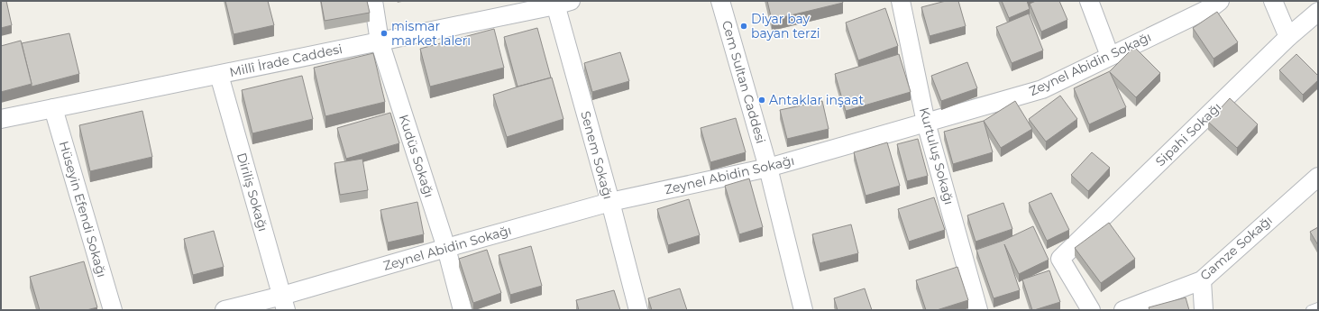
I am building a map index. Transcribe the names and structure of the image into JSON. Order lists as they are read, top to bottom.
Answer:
{
  "streets": {
    "street": [
      "Millî İrade Caddesi",
      "Zeynel Abidin Sokağı",
      "Cem Sultan Caddesi",
      "Sipahi Sokağı",
      "Senem Sokağı",
      "Kudüs Sokağı",
      "Kurtuluş Sokağı",
      "Diriliş Sokağı",
      "Hüseyin Efendi Sokağı",
      "Gamze Sokağı"
    ]
  },
  "crossings": [
    ["Millî İrade Caddesi", "Senem Sokağı"],
    ["Millî İrade Caddesi", "Kudüs Sokağı"],
    ["Millî İrade Caddesi", "Diriliş Sokağı"],
    ["Millî İrade Caddesi", "Hüseyin Efendi Sokağı"],
    ["Zeynel Abidin Sokağı", "Cem Sultan Caddesi"],
    ["Zeynel Abidin Sokağı", "Senem Sokağı"],
    ["Zeynel Abidin Sokağı", "Kudüs Sokağı"],
    ["Zeynel Abidin Sokağı", "Kurtuluş Sokağı"],
    ["Zeynel Abidin Sokağı", "Diriliş Sokağı"]
  ],
  "places": ["Diyar bay bayan terzi", "mismar market lalerı", "Antaklar inşaat"]
}
